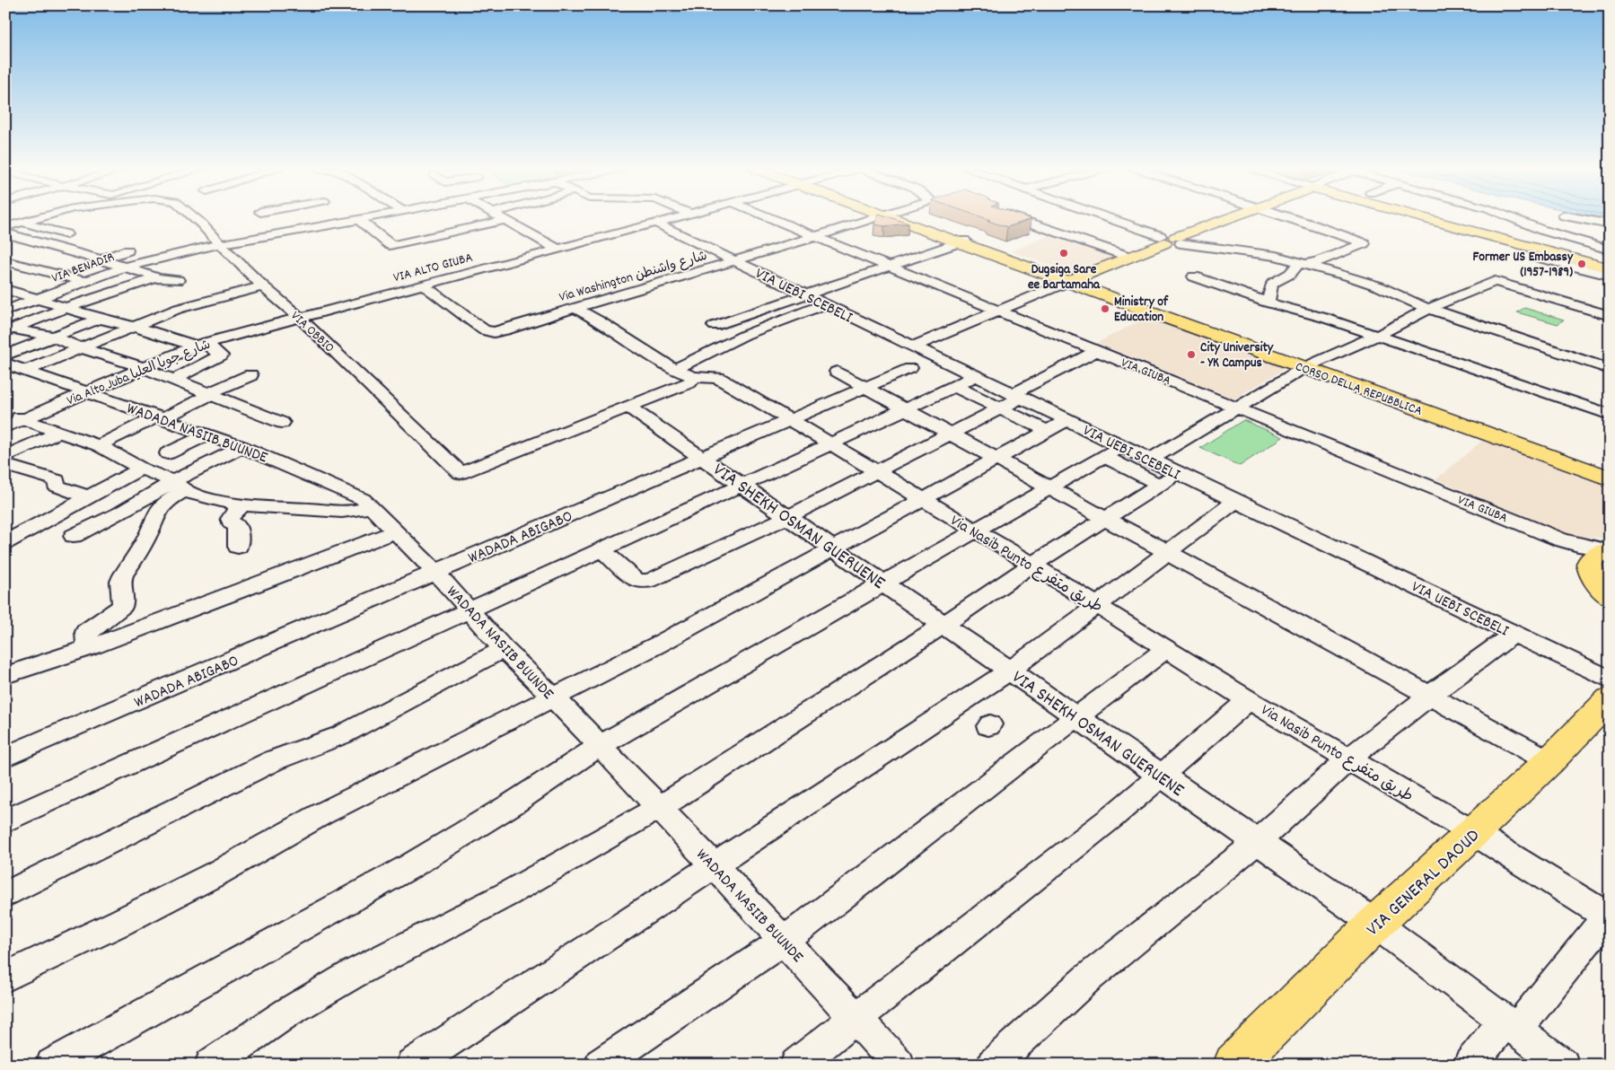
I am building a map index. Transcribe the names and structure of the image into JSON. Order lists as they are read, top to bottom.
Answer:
{
  "streets": {
    "main road": ["CORSO DELLA REPUBBLICA", "VIA GENERAL DAOUD"],
    "street": [
      "VIA BENADIR",
      "VIA ALTO GIUBA",
      "Via Washington شارع واشنطن",
      "VIA UEBI SCEBELI",
      "VIA OBBIO",
      "VIA GIUBA",
      "Via Alto Juba شارع جوبا العليا",
      "WADADA NASIIB BUUNDE",
      "VIA SHEKH OSMAN GUERUENE",
      "WADADA ABIGABO",
      "Via Nasib Punto طريق متفرع"
    ]
  },
  "crossings": [
    ["VIA BENADIR", "VIA OBBIO"],
    ["VIA ALTO GIUBA", "Via Washington شارع واشنطن"],
    ["VIA ALTO GIUBA", "VIA UEBI SCEBELI"],
    ["VIA ALTO GIUBA", "VIA OBBIO"],
    ["VIA ALTO GIUBA", "Via Alto Juba شارع جوبا العليا"],
    ["Via Washington شارع واشنطن", "VIA UEBI SCEBELI"],
    ["Via Washington شارع واشنطن", "VIA GIUBA"],
    ["Via Washington شارع واشنطن", "Via Nasib Punto طريق متفرع"],
    ["VIA OBBIO", "Via Alto Juba شارع جوبا العليا"],
    ["VIA OBBIO", "VIA SHEKH OSMAN GUERUENE"],
    ["Via Alto Juba شارع جوبا العليا", "WADADA NASIIB BUUNDE"],
    ["WADADA NASIIB BUUNDE", "WADADA ABIGABO"],
    ["VIA SHEKH OSMAN GUERUENE", "WADADA ABIGABO"],
    ["VIA SHEKH OSMAN GUERUENE", "VIA GENERAL DAOUD"],
    ["WADADA ABIGABO", "Via Nasib Punto طريق متفرع"],
    ["Via Nasib Punto طريق متفرع", "VIA GENERAL DAOUD"]
  ],
  "places": [
    "Dugsiga Sare ee Bartamaha",
    "Former US Embassy (1957-1989)",
    "Ministry of Education",
    "City University - YK Campus"
  ]
}
